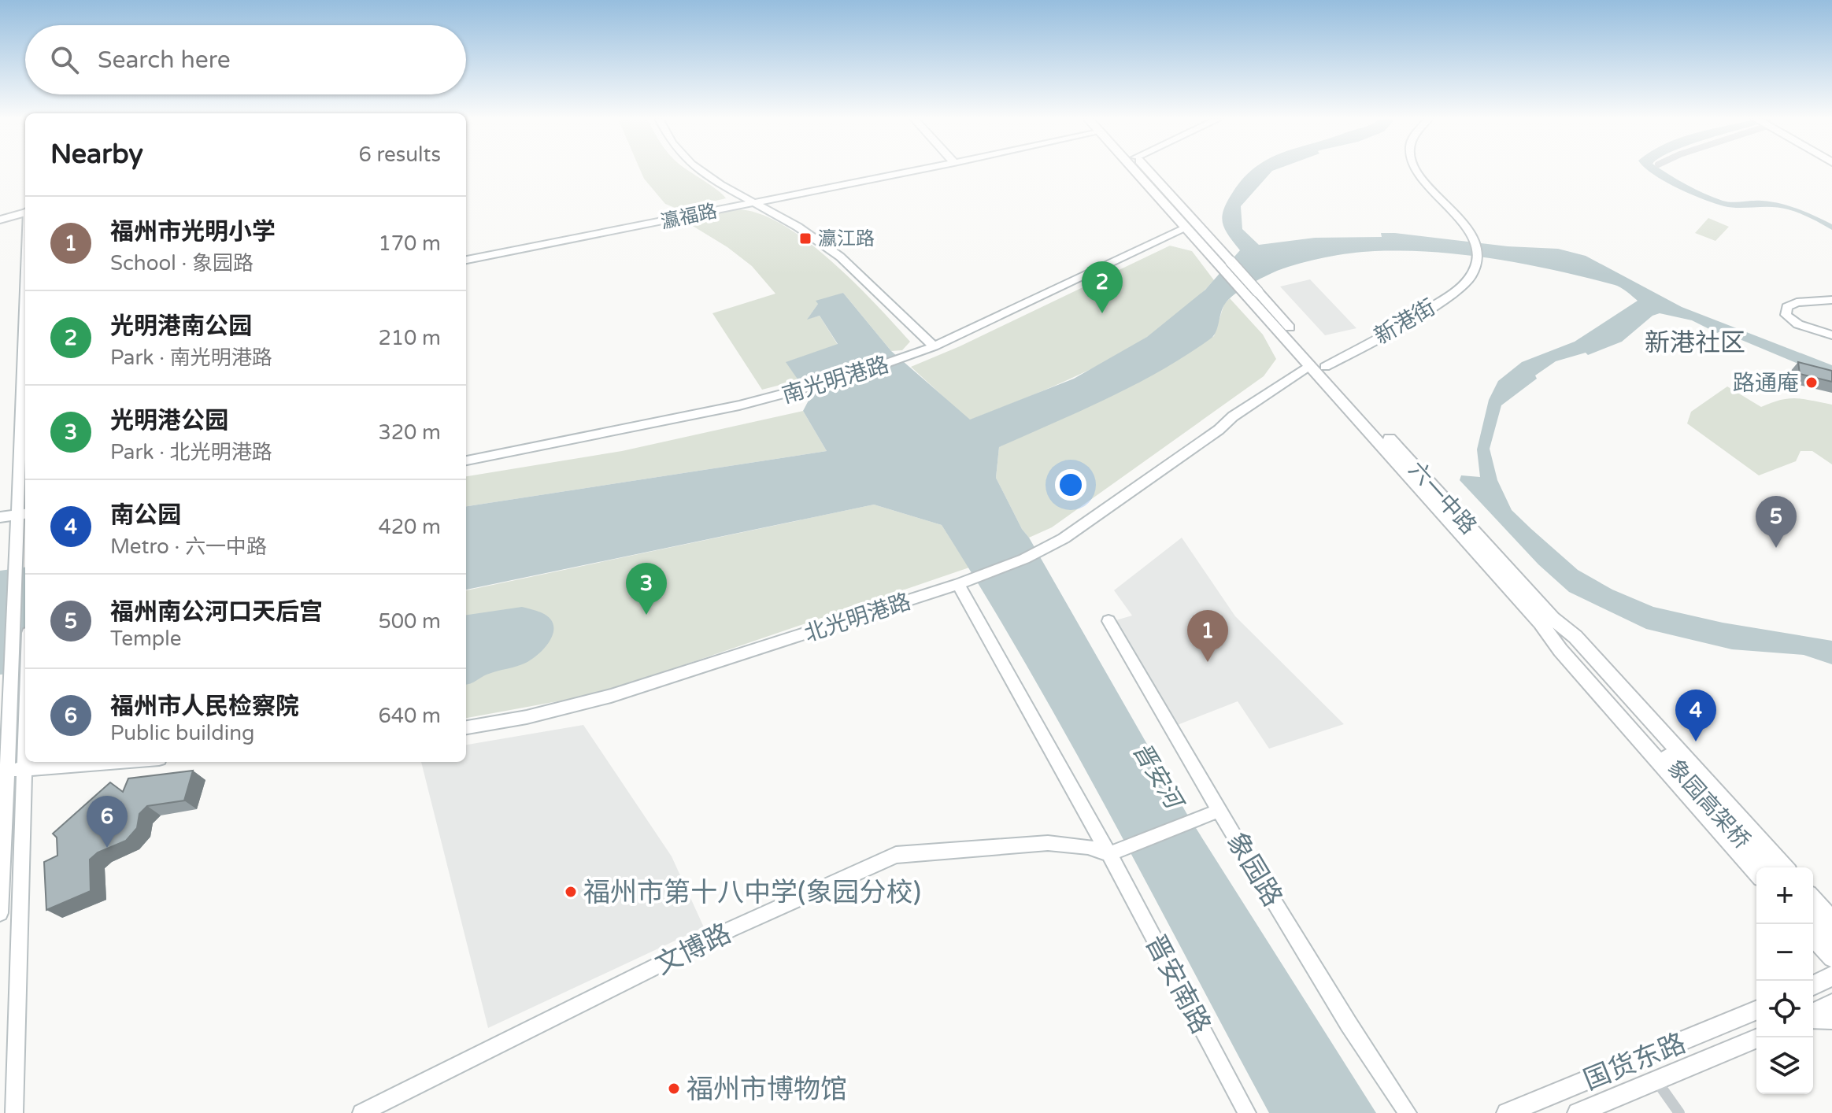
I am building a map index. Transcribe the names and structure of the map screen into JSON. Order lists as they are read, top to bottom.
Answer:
{
  "streets": {
    "main road": ["六一中路", "象园高架桥", "国货东路"],
    "street": [
      "瀛福路",
      "新港街",
      "南光明港路",
      "北光明港路",
      "象园路",
      "文博路",
      "晋安南路"
    ]
  },
  "crossings": [
    ["新港街", "六一中路"],
    ["新港街", "北光明港路"],
    ["南光明港路", "六一中路"],
    ["六一中路", "北光明港路"],
    ["六一中路", "象园高架桥"],
    ["北光明港路", "晋安南路"],
    ["文博路", "晋安南路"]
  ],
  "districts": ["新港社区"],
  "water": ["晋安河"],
  "places": {
    "transit": ["瀛江路"],
    "other": ["路通庵", "福州市第十八中学(象园分校)", "福州市博物馆"]
  },
  "page": {
    "search": "Search here",
    "heading": ["Nearby", "6 results"],
    "list": [
      {
        "mark": "1",
        "name": "福州市光明小学",
        "note": "School · 象园路",
        "value": "170 m"
      },
      {
        "mark": "2",
        "name": "光明港南公园",
        "note": "Park · 南光明港路",
        "value": "210 m"
      },
      {
        "mark": "3",
        "name": "光明港公园",
        "note": "Park · 北光明港路",
        "value": "320 m"
      },
      {
        "mark": "4",
        "name": "南公园",
        "note": "Metro · 六一中路",
        "value": "420 m"
      },
      {
        "mark": "5",
        "name": "福州南公河口天后宫",
        "note": "Temple",
        "value": "500 m"
      },
      {
        "mark": "6",
        "name": "福州市人民检察院",
        "note": "Public building",
        "value": "640 m"
      }
    ],
    "pins": [
      "2",
      "5",
      "3",
      "1",
      "4",
      "6"
    ],
    "map_buttons": ["+", "−"]
  }
}
